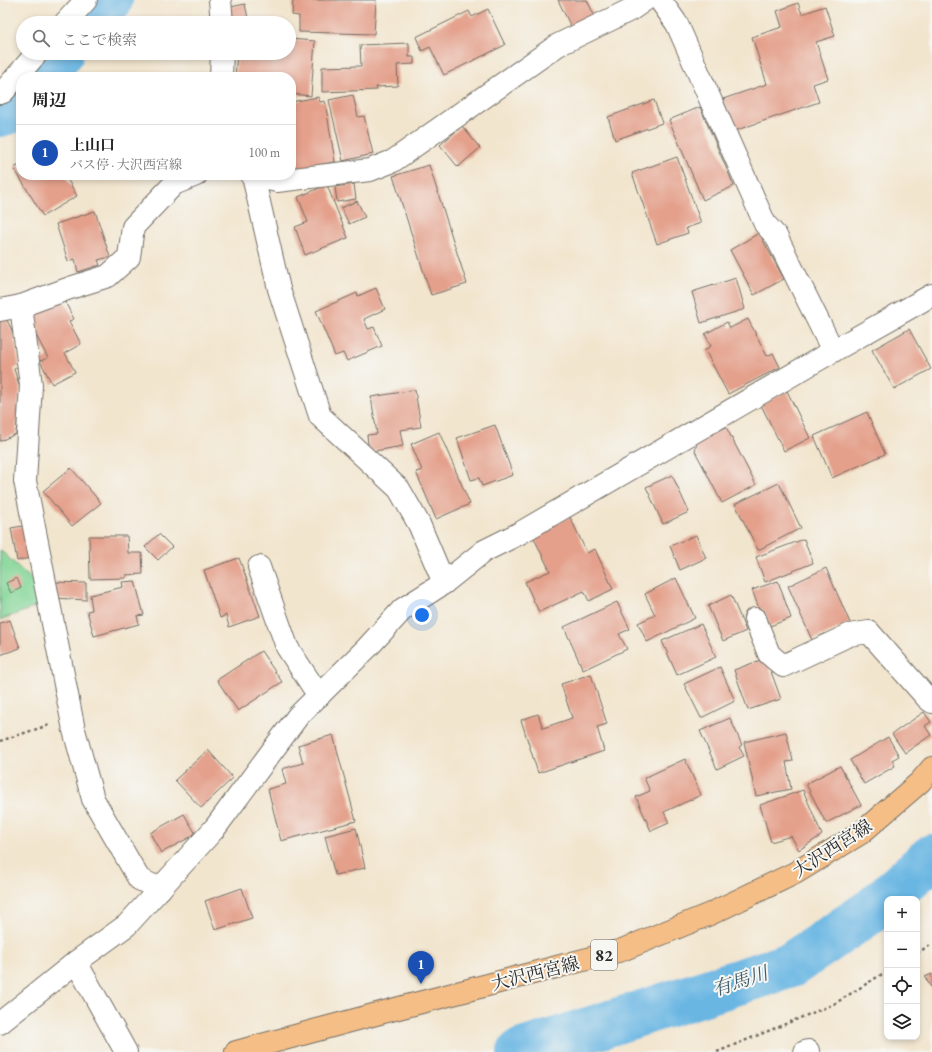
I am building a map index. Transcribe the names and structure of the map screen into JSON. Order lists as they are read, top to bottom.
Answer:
{
  "streets": {
    "main road": ["大沢西宮線", "82"]
  },
  "water": ["有馬川"],
  "page": {
    "search": "ここで検索",
    "heading": "周辺",
    "list": [
      {
        "mark": "1",
        "name": "上山口",
        "note": "バス停 · 大沢西宮線",
        "value": "100 m"
      }
    ],
    "map_buttons": ["+", "−"],
    "pins": "1"
  }
}
